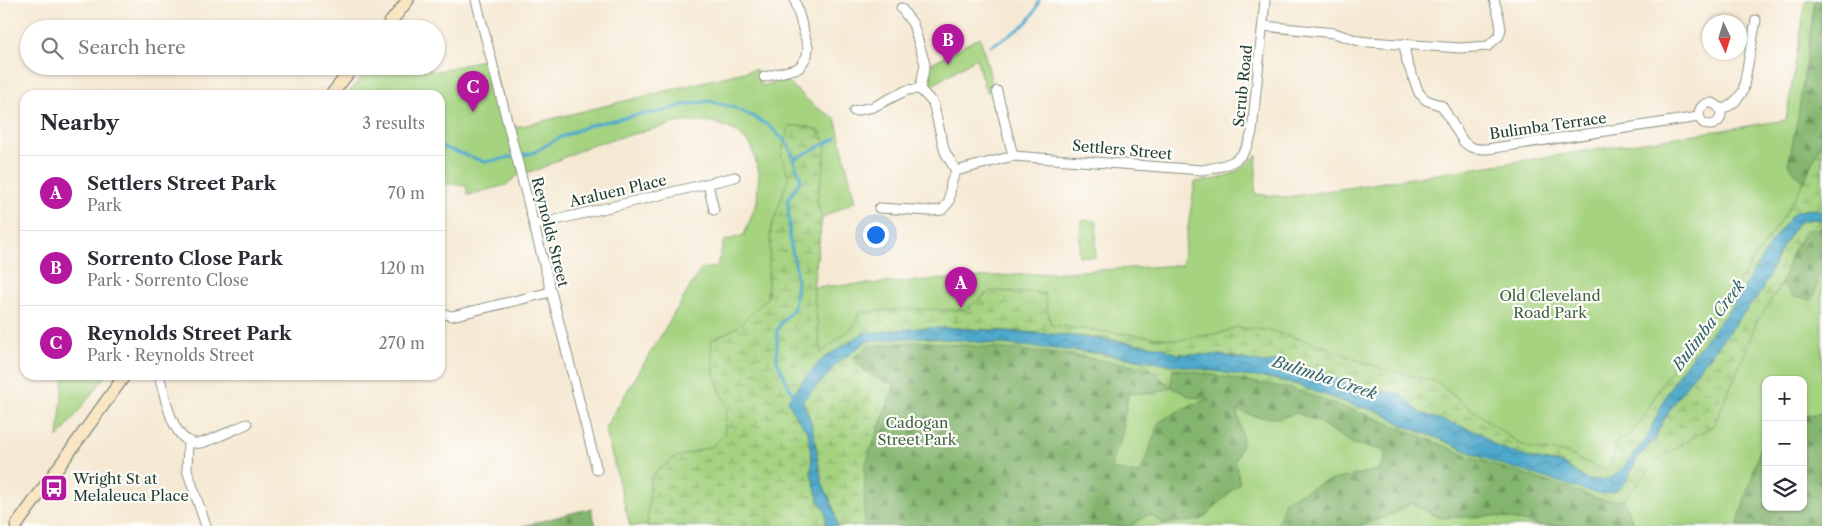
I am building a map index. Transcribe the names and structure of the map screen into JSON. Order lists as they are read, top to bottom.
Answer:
{
  "streets": {
    "street": [
      "Scrub Road",
      "Bulimba Terrace",
      "Settlers Street",
      "Araluen Place",
      "Reynolds Street"
    ]
  },
  "crossings": [
    ["Scrub Road", "Settlers Street"],
    ["Araluen Place", "Reynolds Street"]
  ],
  "water": ["Bulimba Creek"],
  "parks": ["Old Cleveland Road Park", "Cadogan Street Park"],
  "places": {
    "bus stop": ["Wright St at Melaleuca Place"]
  },
  "north": "bottom",
  "page": {
    "search": "Search here",
    "pins": ["B", "C", "A"],
    "heading": ["Nearby", "3 results"],
    "list": [
      {
        "mark": "A",
        "name": "Settlers Street Park",
        "note": "Park",
        "value": "70 m"
      },
      {
        "mark": "B",
        "name": "Sorrento Close Park",
        "note": "Park · Sorrento Close",
        "value": "120 m"
      },
      {
        "mark": "C",
        "name": "Reynolds Street Park",
        "note": "Park · Reynolds Street",
        "value": "270 m"
      }
    ],
    "map_buttons": ["+", "−"]
  }
}
